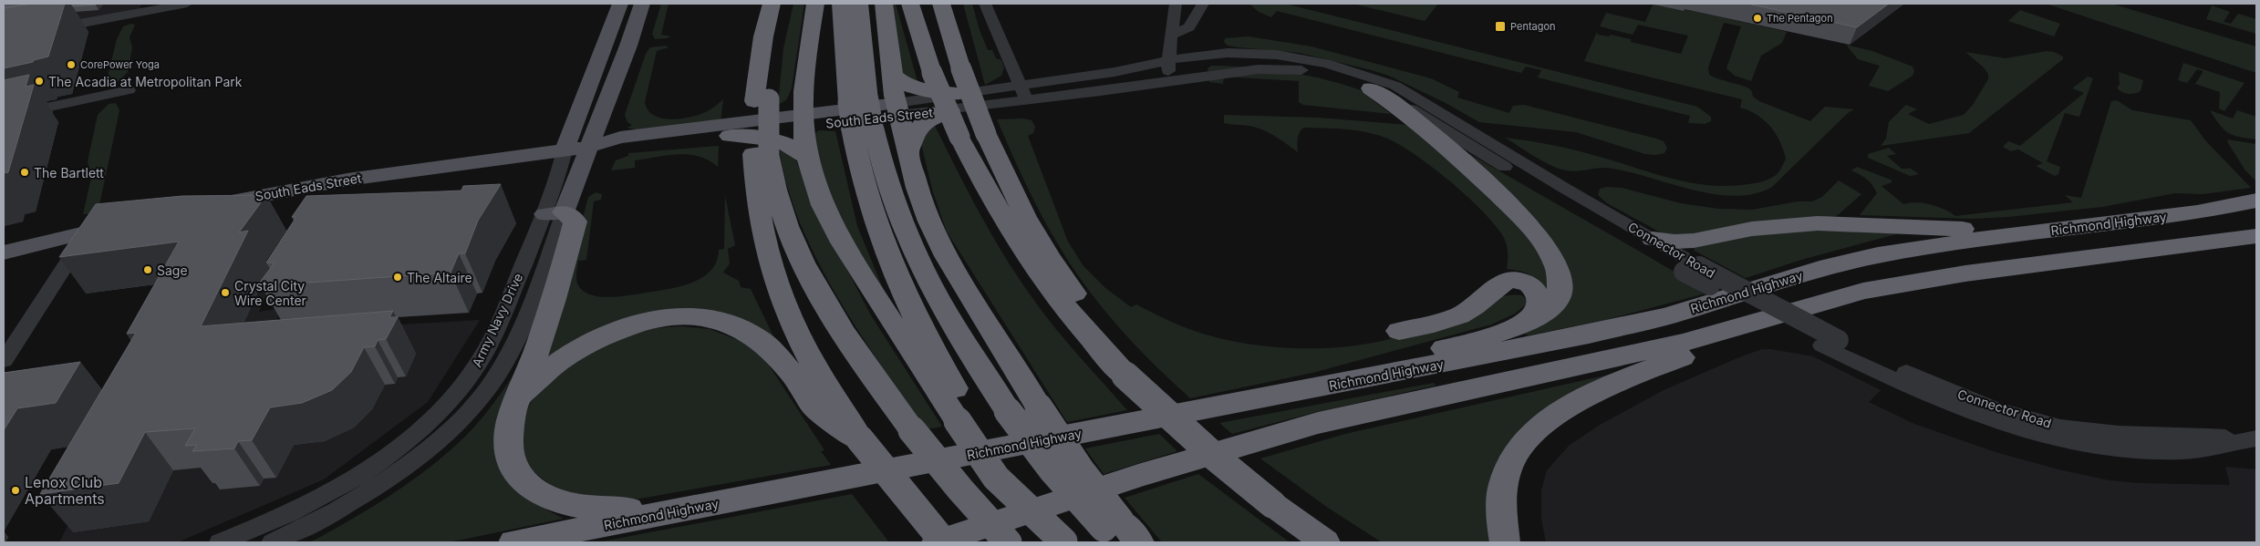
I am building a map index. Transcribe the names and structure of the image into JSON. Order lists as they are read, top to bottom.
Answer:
{
  "streets": {
    "highway": ["Richmond Highway"],
    "main road": ["South Eads Street", "Army Navy Drive"],
    "street": ["Connector Road"]
  },
  "crossings": [
    ["South Eads Street", "Connector Road"],
    ["South Eads Street", "Army Navy Drive"]
  ],
  "places": {
    "other": [
      "The Pentagon",
      "CorePower Yoga",
      "The Acadia at Metropolitan Park",
      "The Bartlett",
      "Sage",
      "The Altaire",
      "Crystal City Wire Center",
      "Lenox Club Apartments"
    ],
    "transit": ["Pentagon"]
  }
}
